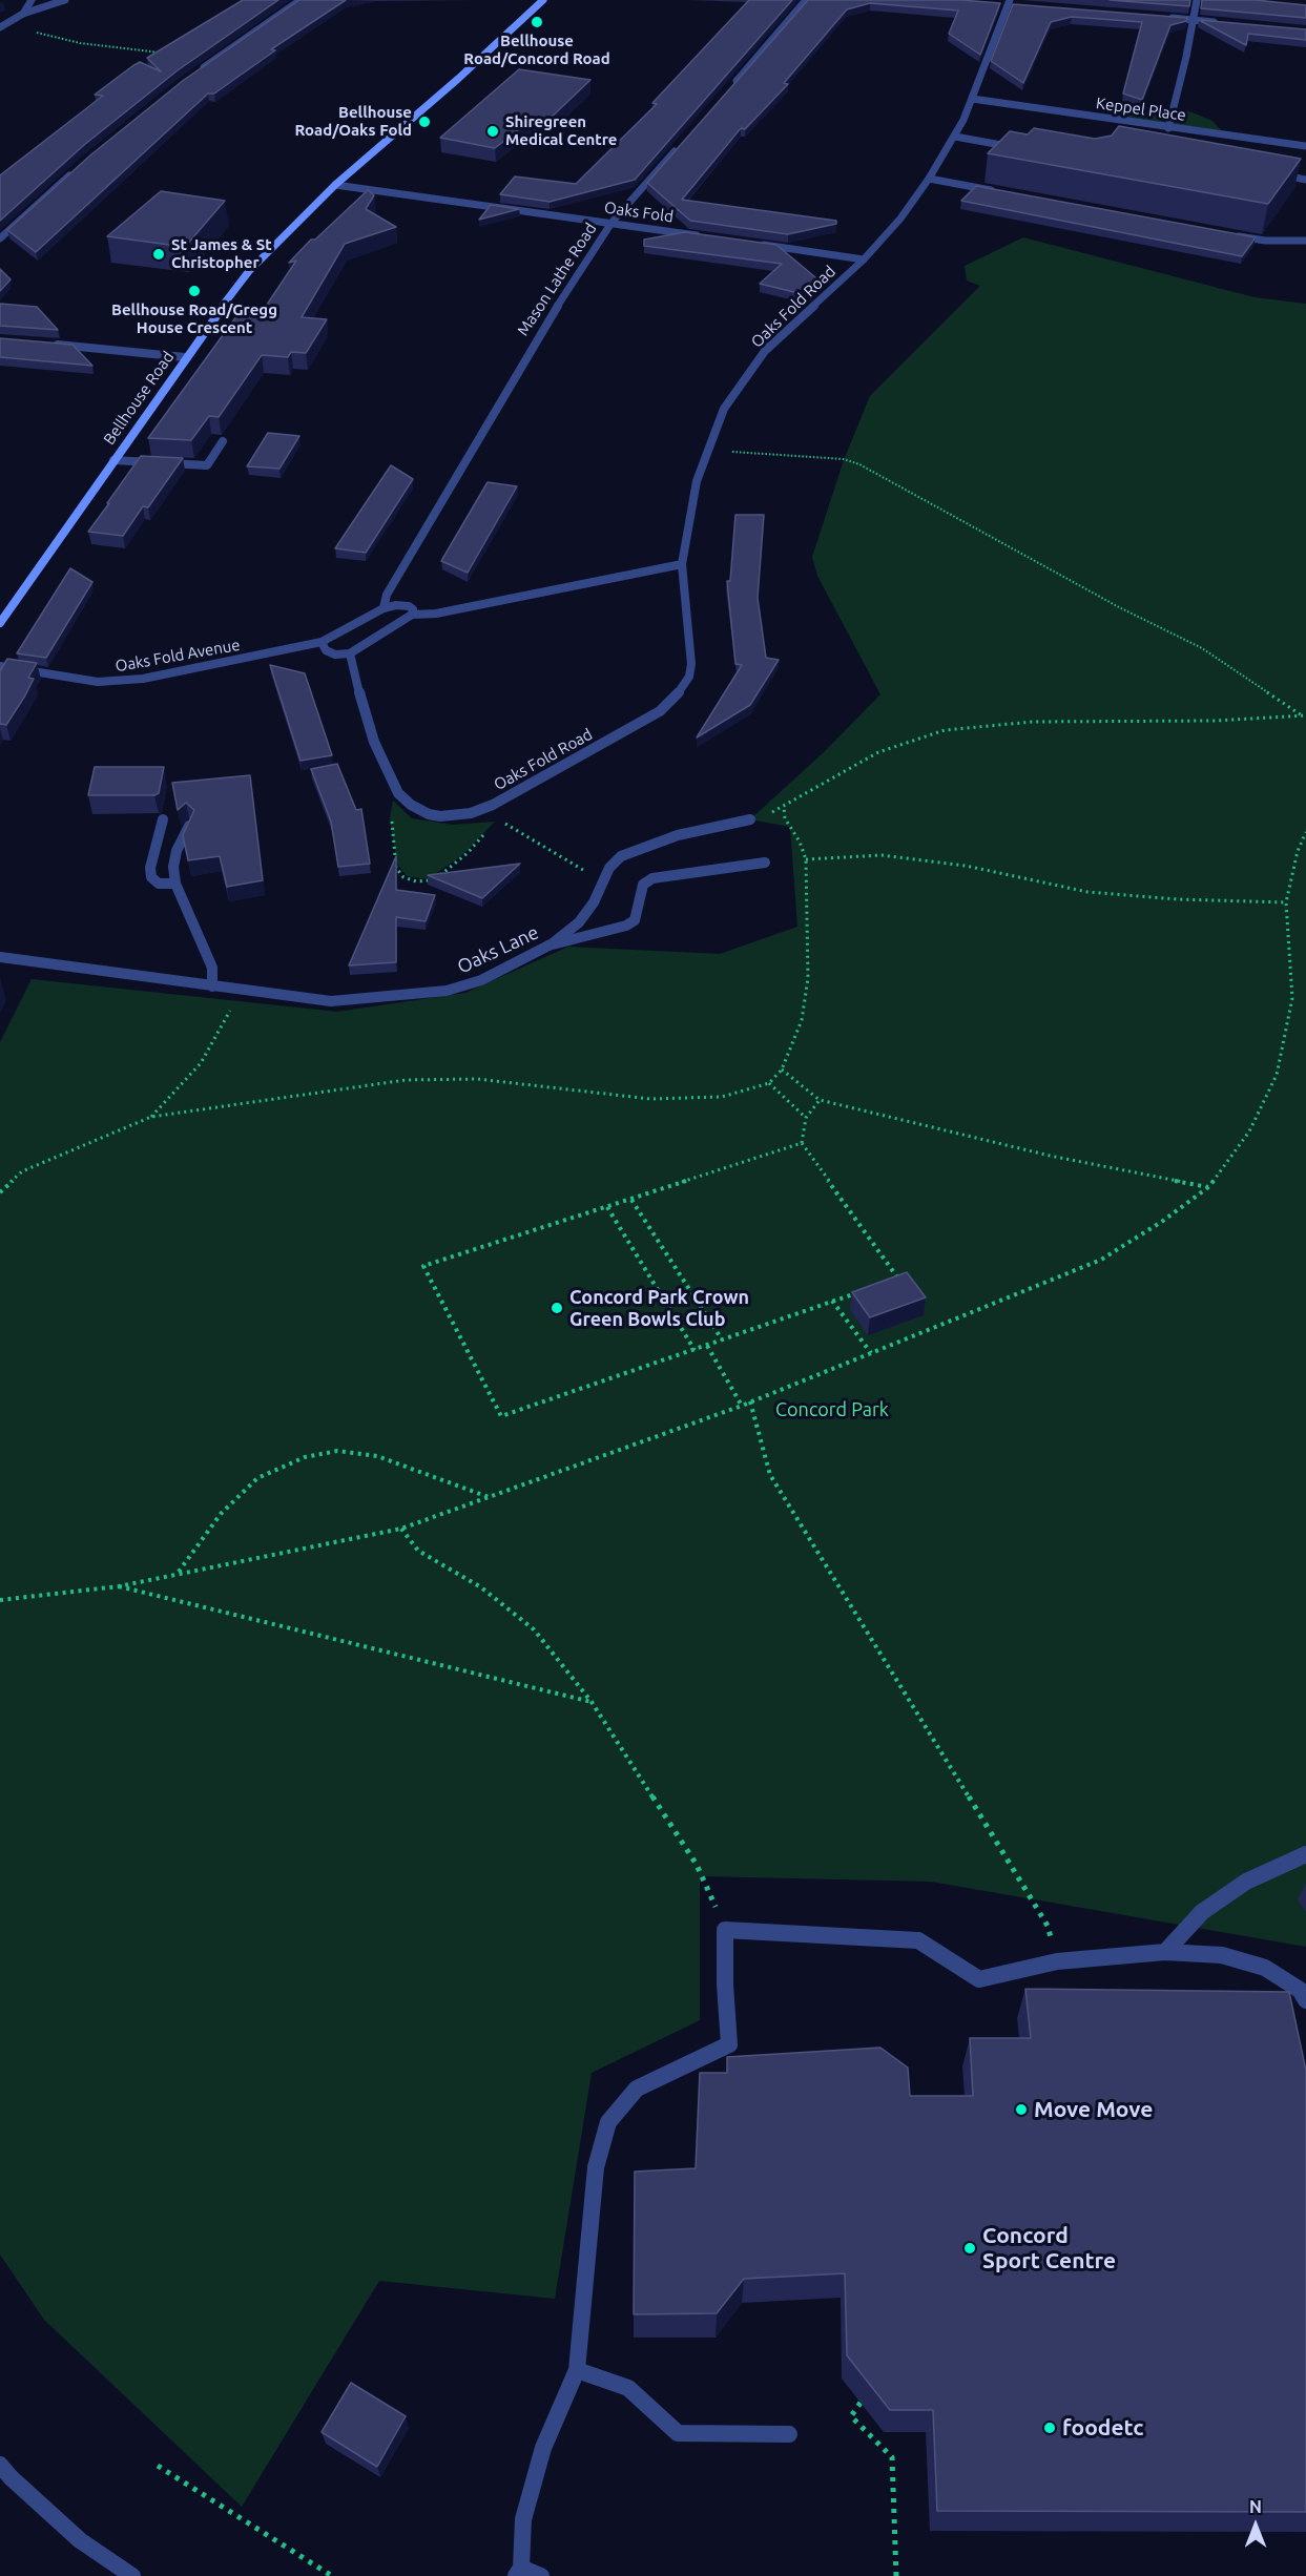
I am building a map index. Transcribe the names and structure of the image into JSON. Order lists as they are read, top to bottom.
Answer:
{
  "streets": {
    "main road": ["Bellhouse Road"],
    "street": [
      "Keppel Place",
      "Oaks Fold",
      "Mason Lathe Road",
      "Oaks Fold Road",
      "Oaks Fold Avenue",
      "Oaks Lane"
    ]
  },
  "crossings": [
    ["Keppel Place", "Oaks Fold Road"],
    ["Oaks Fold", "Mason Lathe Road"],
    ["Oaks Fold", "Bellhouse Road"],
    ["Mason Lathe Road", "Oaks Fold Avenue"]
  ],
  "parks": ["Concord Park"],
  "places": [
    "Bellhouse Road/Concord Road",
    "Bellhouse Road/Oaks Fold",
    "Shiregreen Medical Centre",
    "St James & St Christopher",
    "Bellhouse Road/Gregg House Crescent",
    "Concord Park Crown Green Bowls Club",
    "Move Move",
    "Concord Sport Centre",
    "foodetc"
  ],
  "north": "top"
}
